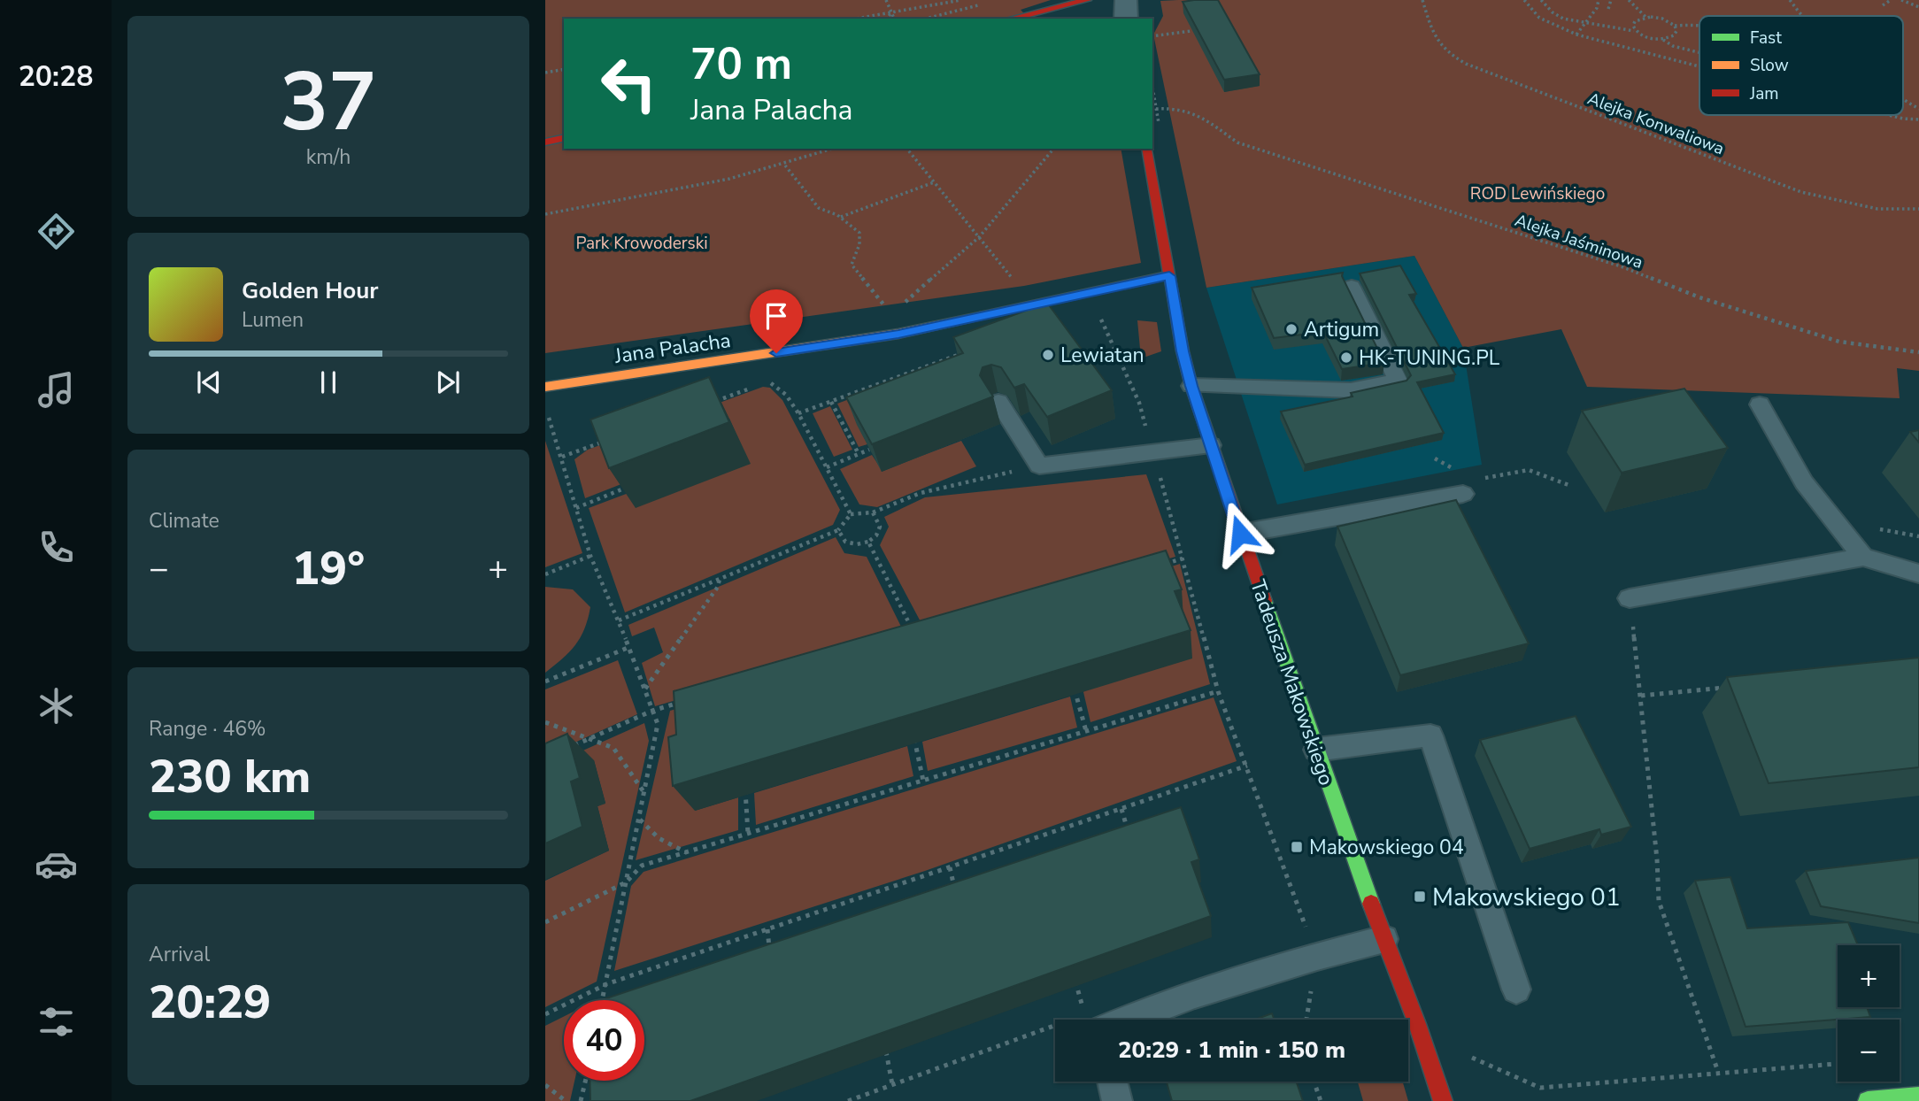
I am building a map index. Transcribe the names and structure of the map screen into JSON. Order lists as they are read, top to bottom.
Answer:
{
  "streets": {
    "street": ["Jana Palacha", "Tadeusza Makowskiego"],
    "path": ["Alejka Konwaliowa", "Alejka Jaśminowa"]
  },
  "crossings": [
    ["Jana Palacha", "Tadeusza Makowskiego"]
  ],
  "parks": ["ROD Lewińskiego", "Park Krowoderski"],
  "places": {
    "other": ["Artigum", "Lewiatan", "HK-TUNING.PL"],
    "transit": ["Makowskiego 04", "Makowskiego 01"]
  },
  "legend": ["Fast", "Slow", "Jam"],
  "page": {
    "tabs": "20:28",
    "tile": [
      ["37", "km/h"],
      "Climate",
      ["Range · 46%", "230 km"],
      ["Arrival", "20:29"]
    ],
    "turn": ["70 m", "Jana Palacha"],
    "song": ["Golden Hour", "Lumen"],
    "heat": ["−", "19°", "+"],
    "map_buttons": ["+", "−"],
    "limit": "40",
    "trip": "20:29 · 1 min · 150 m"
  }
}
